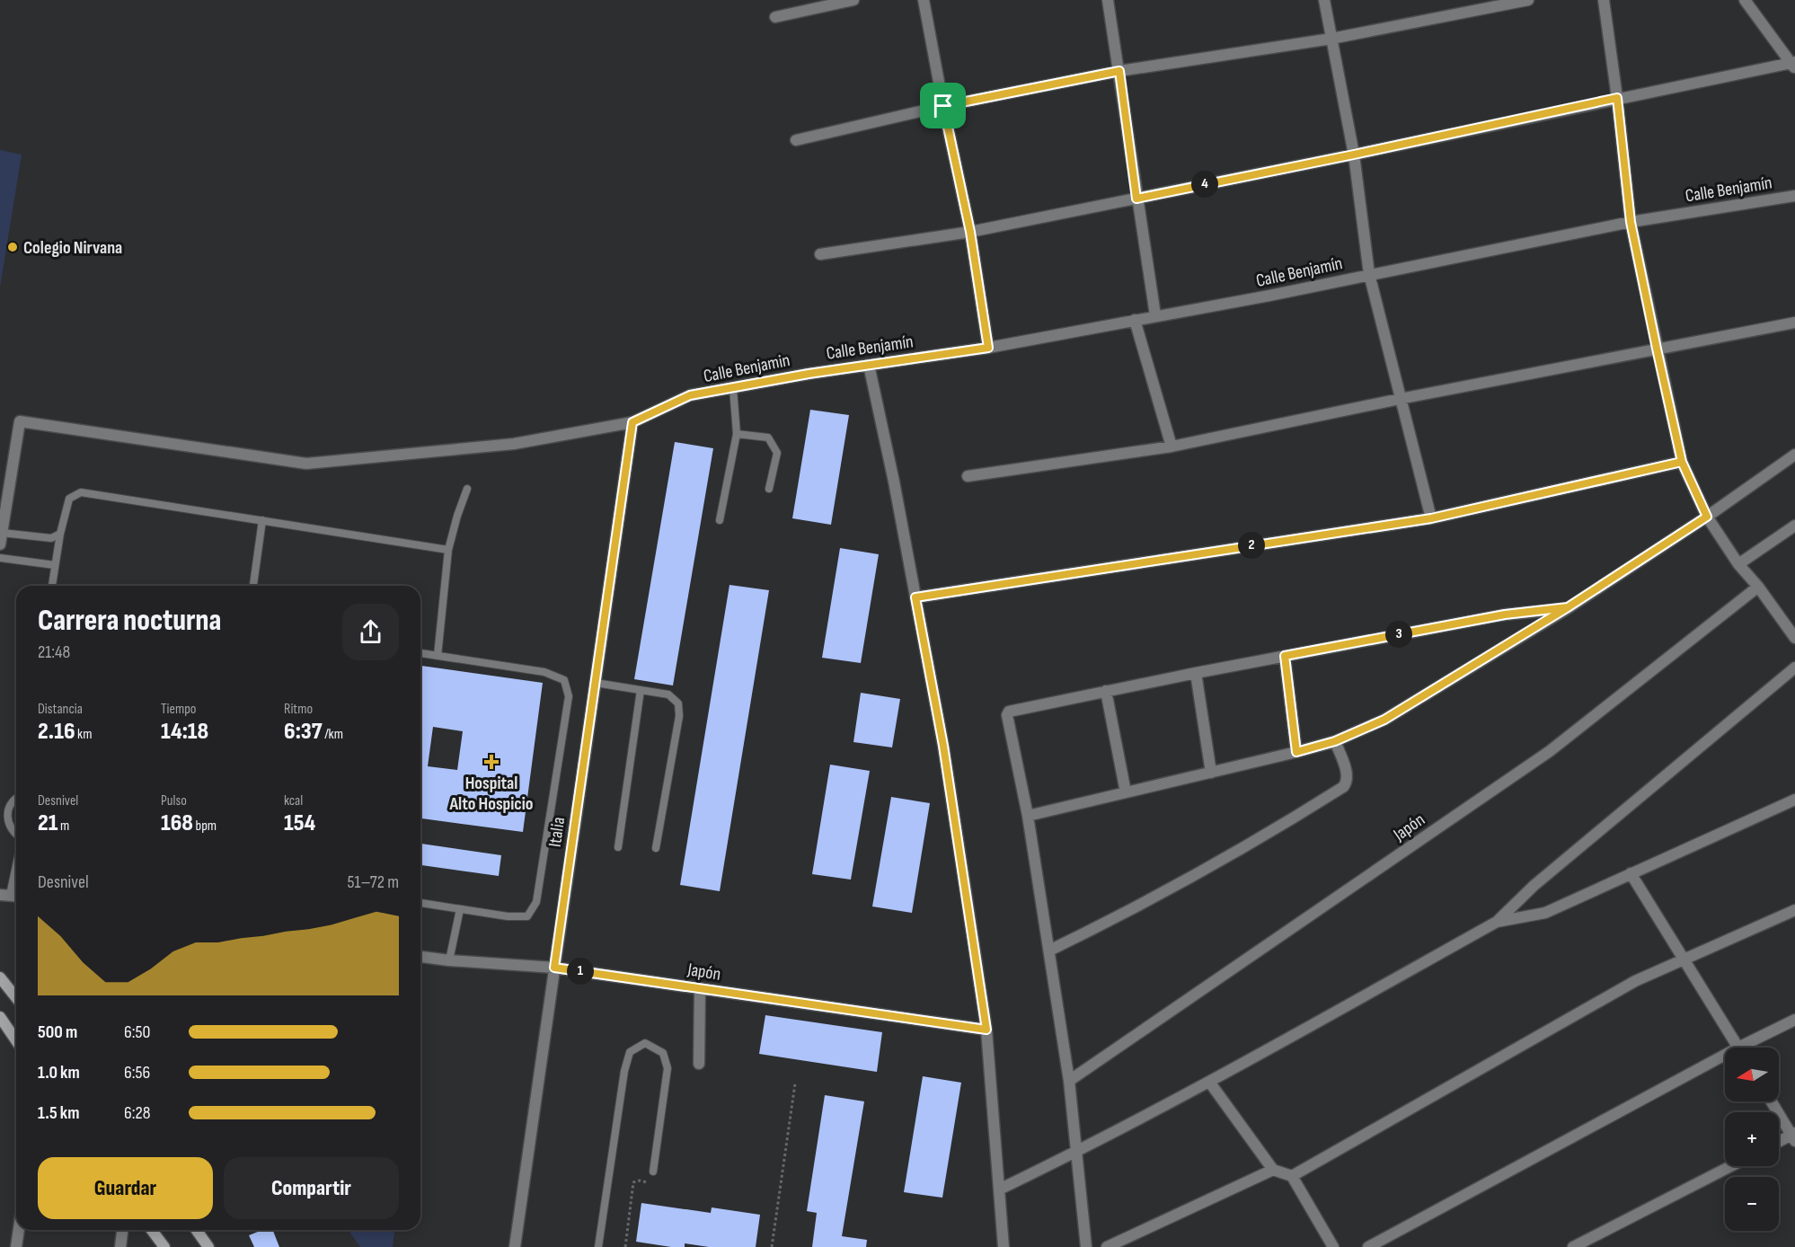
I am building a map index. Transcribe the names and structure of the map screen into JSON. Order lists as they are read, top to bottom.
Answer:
{
  "streets": {
    "street": [
      "Calle Benjamín",
      "Calle Benjamin",
      "Japón",
      "Italia"
    ]
  },
  "crossings": [
    ["Calle Benjamín", "Calle Benjamin"],
    ["Calle Benjamin", "Italia"],
    ["Japón", "Italia"]
  ],
  "places": {
    "other": ["Colegio Nirvana"],
    "health": ["Hospital Alto Hospicio"]
  },
  "north": "left",
  "page": {
    "pins": [
      "4",
      "2",
      "3",
      "1"
    ],
    "heading": ["Carrera nocturna", "21:48"],
    "stats": [
      ["Distancia", "2.16 km"],
      ["Tiempo", "14:18"],
      ["Ritmo", "6:37 /km"],
      ["Desnivel", "21 m"],
      ["Pulso", "168 bpm"],
      ["kcal", "154"]
    ],
    "chart": ["Desnivel", "51–72 m"],
    "list": [
      {
        "name": "500 m",
        "note": "6:50"
      },
      {
        "name": "1.0 km",
        "note": "6:56"
      },
      {
        "name": "1.5 km",
        "note": "6:28"
      }
    ],
    "map_buttons": ["+", "−"],
    "buttons": ["Guardar", "Compartir"]
  }
}
